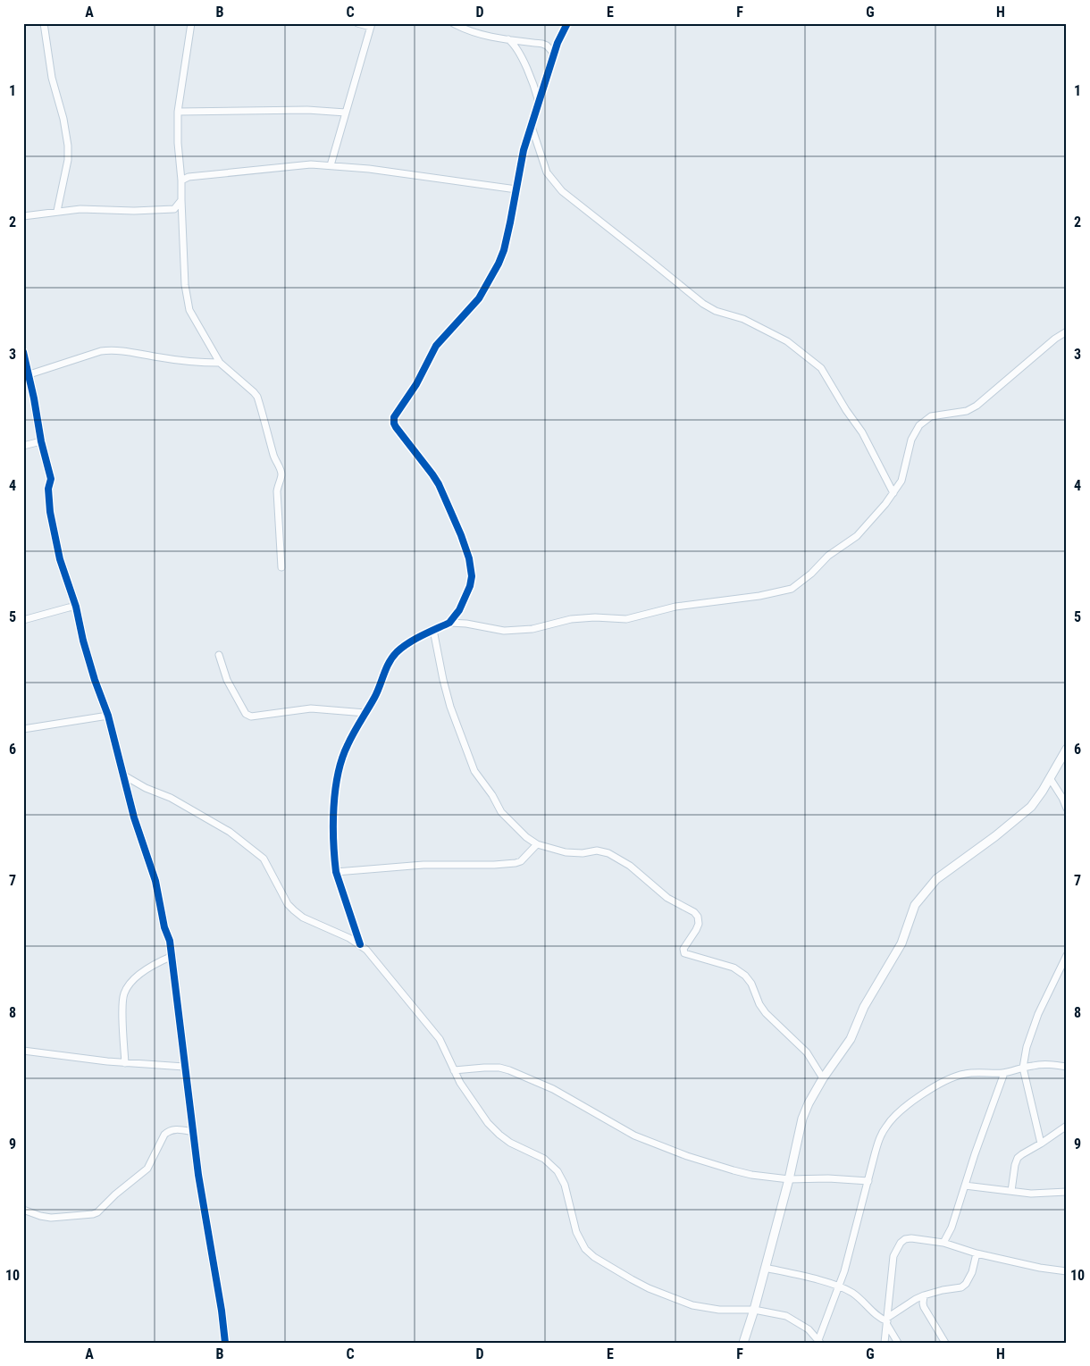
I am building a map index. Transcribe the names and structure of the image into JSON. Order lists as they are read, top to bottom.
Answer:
{
  "grid": {
    "columns": [
      "A",
      "B",
      "C",
      "D",
      "E",
      "F",
      "G",
      "H"
    ],
    "rows": [
      "1",
      "2",
      "3",
      "4",
      "5",
      "6",
      "7",
      "8",
      "9",
      "10"
    ]
  }
}
